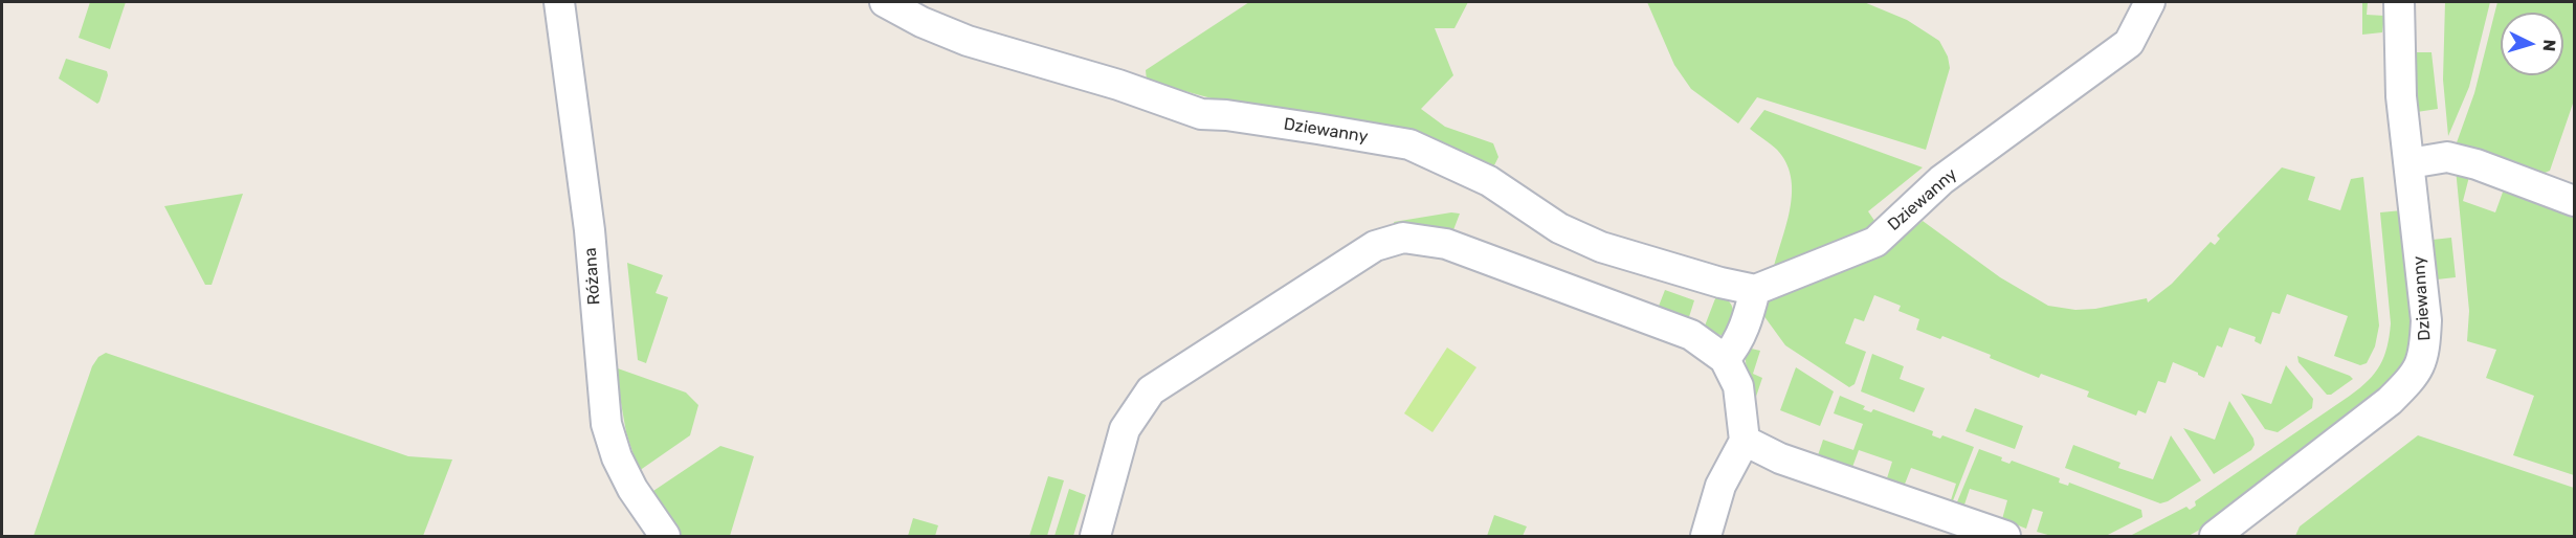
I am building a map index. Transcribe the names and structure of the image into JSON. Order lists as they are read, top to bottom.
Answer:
{
  "streets": {
    "street": ["Dziewanny", "Różana"]
  },
  "north": "right"
}
